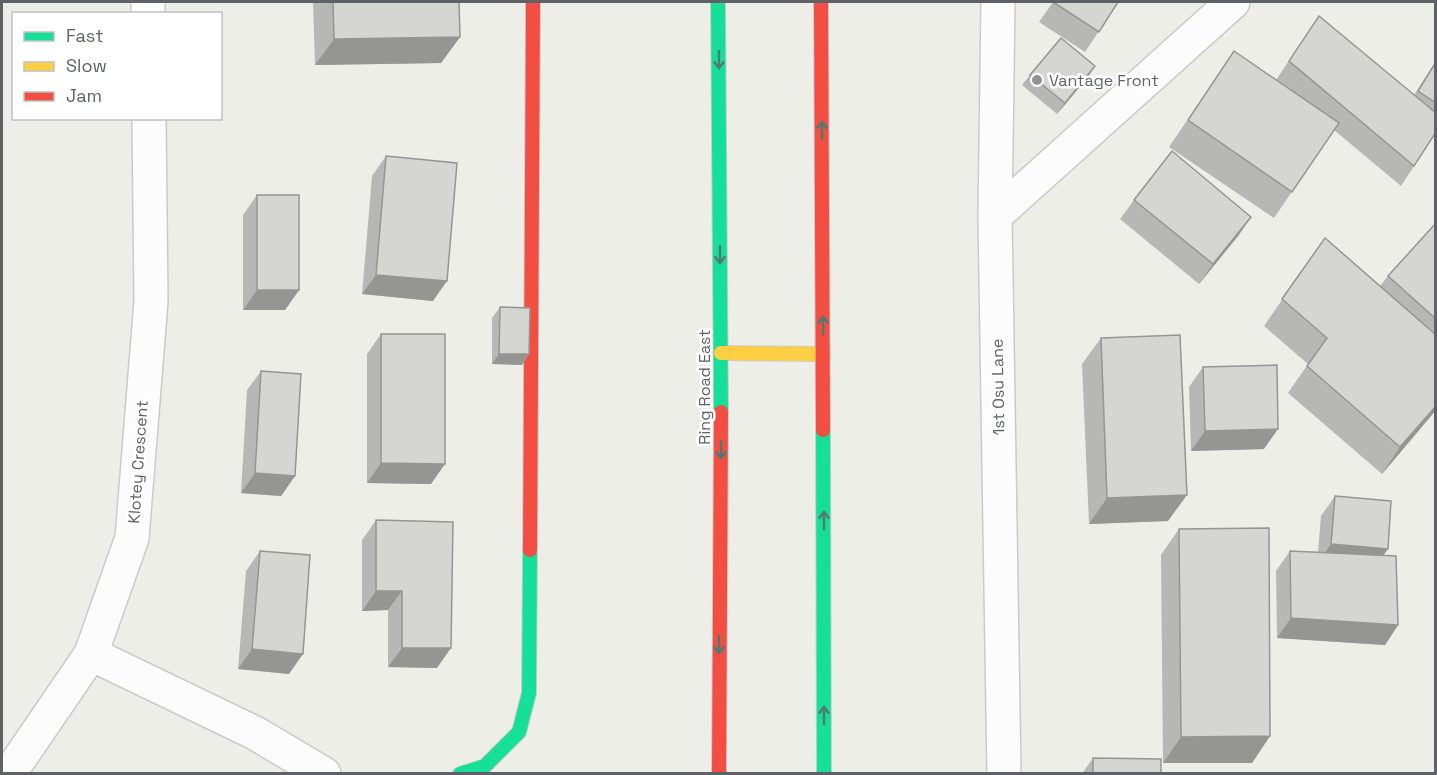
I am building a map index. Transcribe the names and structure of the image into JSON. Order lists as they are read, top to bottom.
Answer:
{
  "streets": {
    "main road": ["Ring Road East"],
    "street": ["1st Osu Lane", "Klotey Crescent"]
  },
  "places": ["Vantage Front"],
  "legend": ["Fast", "Slow", "Jam"]
}
